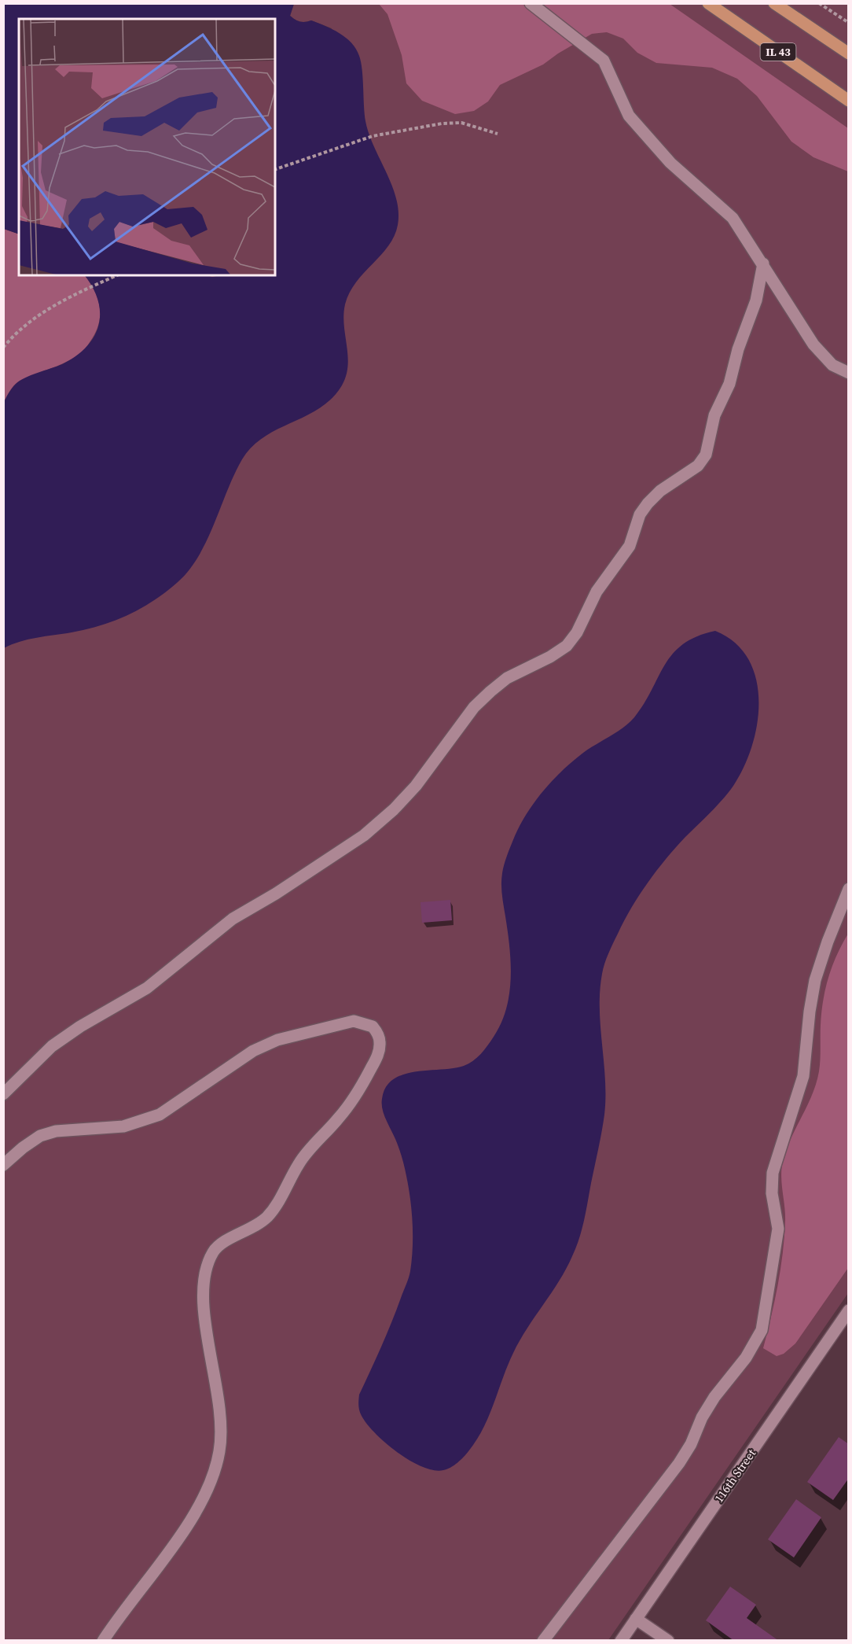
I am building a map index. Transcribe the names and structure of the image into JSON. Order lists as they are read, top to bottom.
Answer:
{
  "streets": {
    "main road": ["IL 43"],
    "street": ["116th Street"]
  }
}
